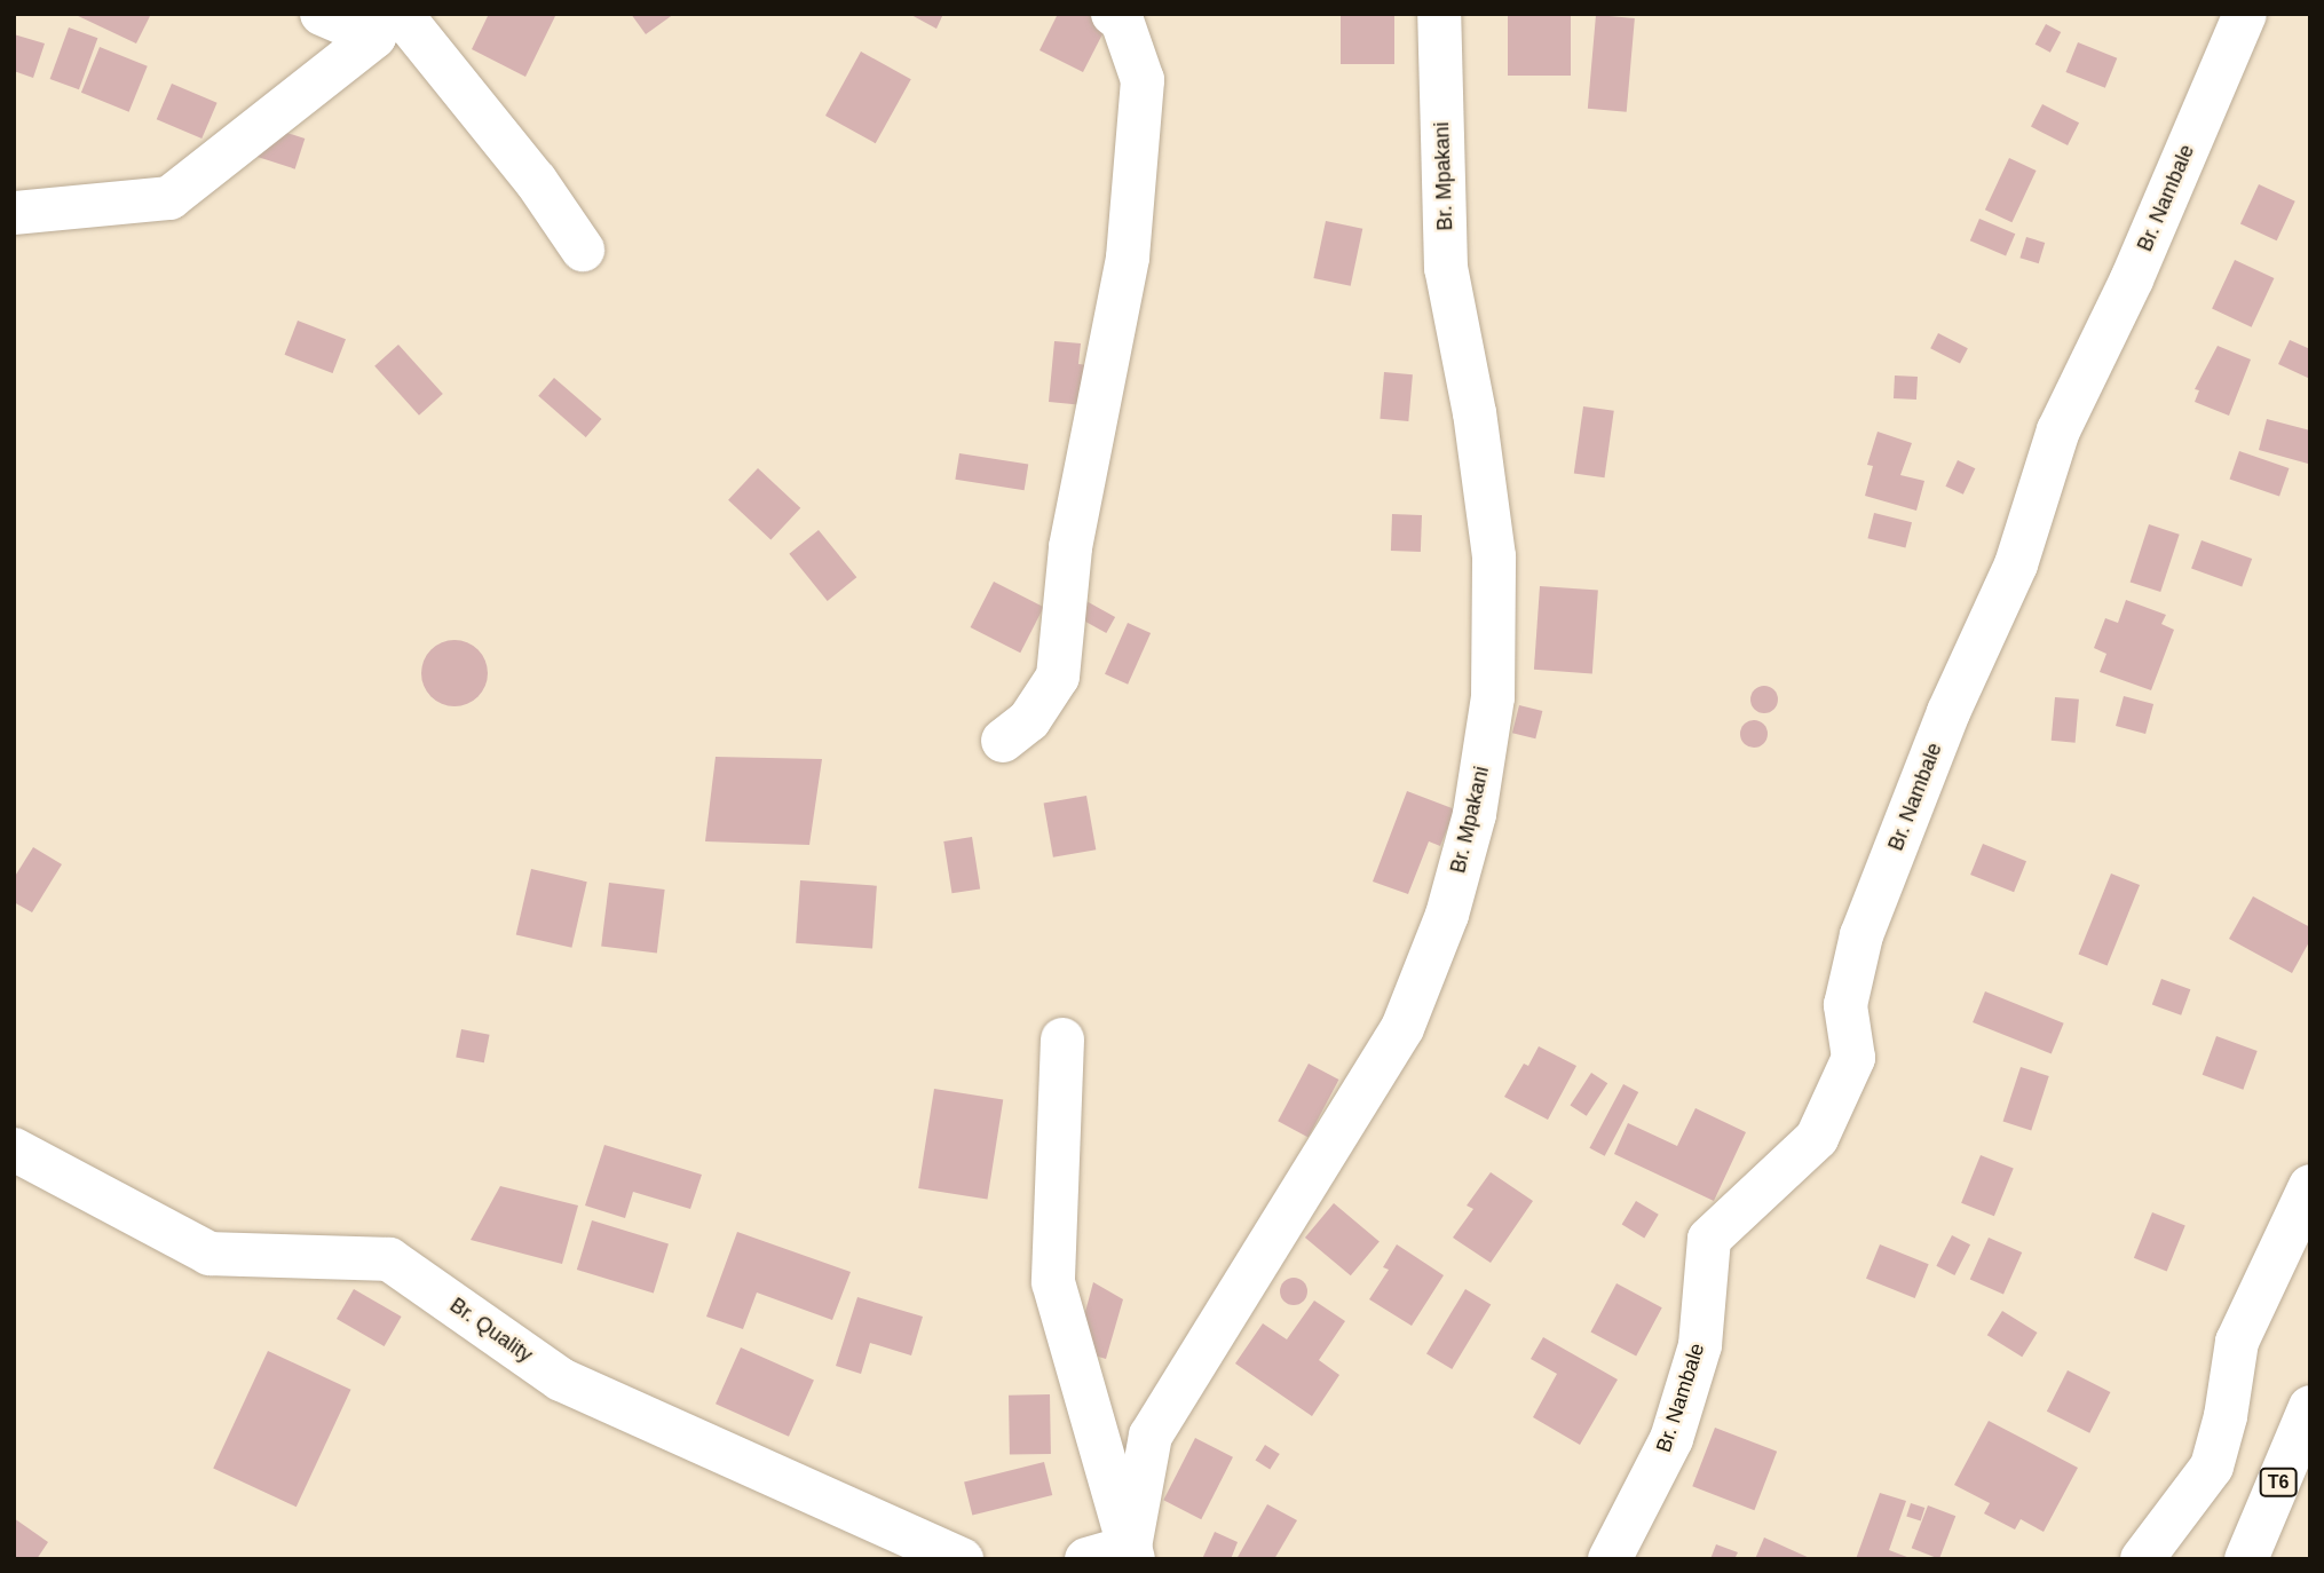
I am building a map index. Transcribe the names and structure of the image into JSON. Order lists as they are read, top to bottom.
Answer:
{
  "streets": {
    "main road": [
      "Br. Mpakani",
      "Br. Nambale",
      "Br. Quality",
      "T6"
    ]
  }
}
